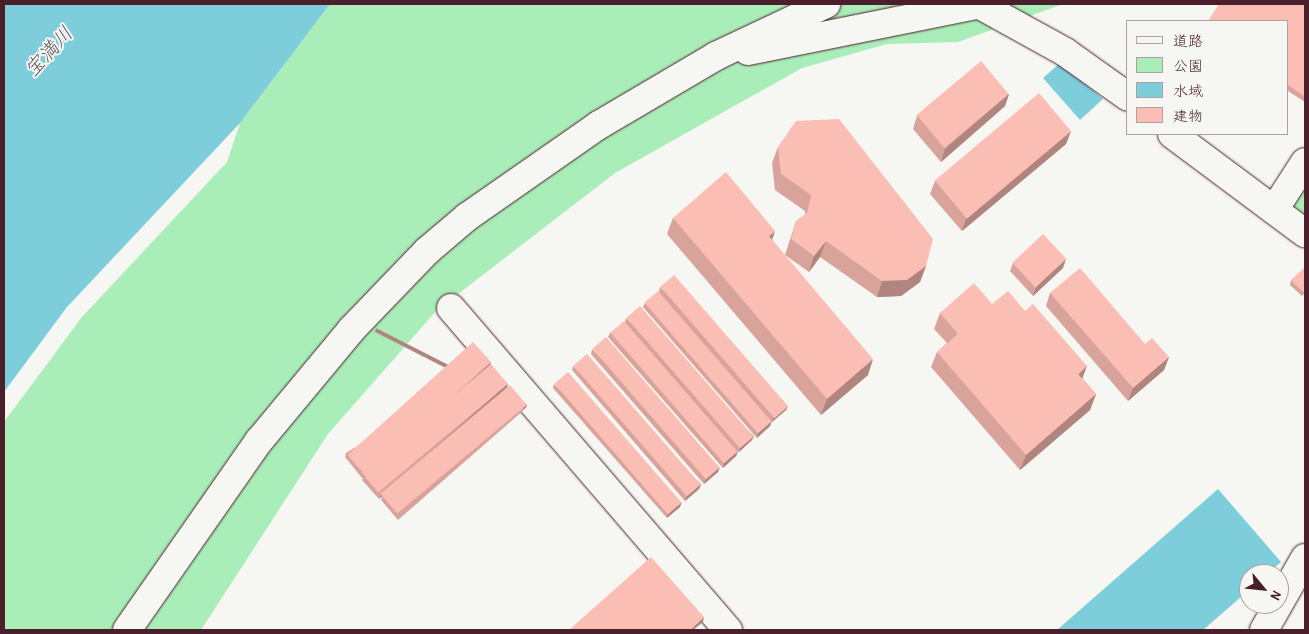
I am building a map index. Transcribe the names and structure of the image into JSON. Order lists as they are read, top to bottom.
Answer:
{
  "water": ["宝満川"],
  "legend": [
    "道路",
    "公園",
    "水域",
    "建物"
  ],
  "north": "bottom right"
}
